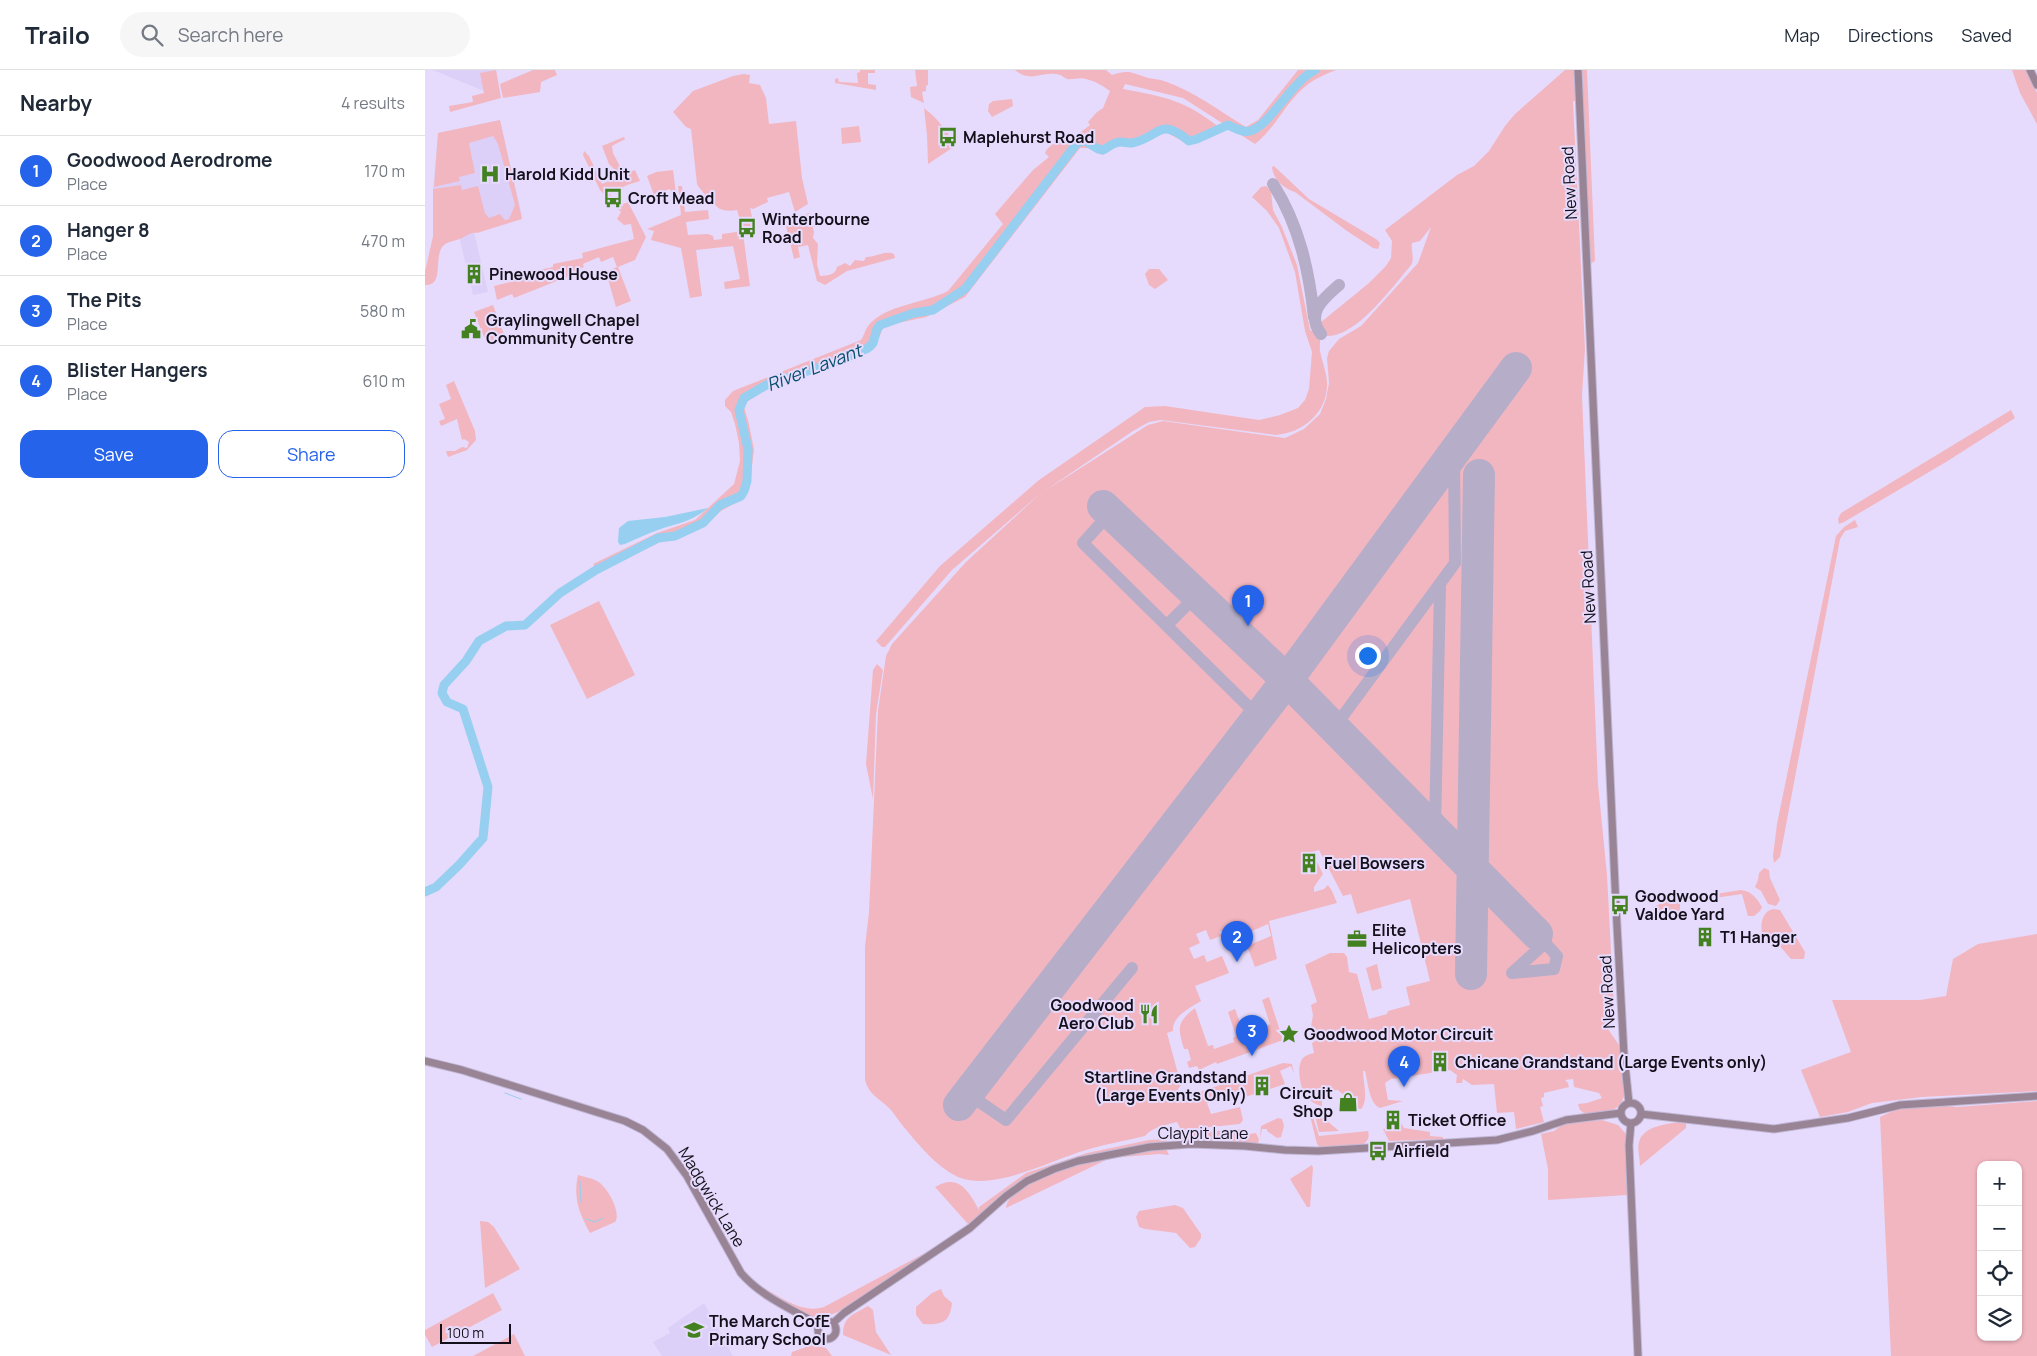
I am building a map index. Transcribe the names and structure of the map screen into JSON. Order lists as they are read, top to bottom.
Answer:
{
  "streets": {
    "street": ["New Road", "Claypit Lane", "Madgwick Lane"]
  },
  "crossings": [
    ["New Road", "Claypit Lane"],
    ["Claypit Lane", "Madgwick Lane"]
  ],
  "water": ["River Lavant"],
  "places": {
    "bus stop": [
      "Maplehurst Road",
      "Croft Mead",
      "Winterbourne Road",
      "Goodwood Valdoe Yard",
      "Airfield"
    ],
    "hospital": ["Harold Kidd Unit"],
    "building": [
      "Pinewood House",
      "Fuel Bowsers",
      "T1 Hanger",
      "Chicane Grandstand (Large Events only)",
      "Startline Grandstand (Large Events Only)",
      "Ticket Office"
    ],
    "public building": ["Graylingwell Chapel Community Centre"],
    "office": ["Elite Helicopters"],
    "restaurant": ["Goodwood Aero Club"],
    "place": ["Goodwood Motor Circuit"],
    "shop": ["Circuit Shop"],
    "school or university": ["The March CofE Primary School"]
  },
  "scale_bar": "100 m",
  "page": {
    "header": "Trailo",
    "search": "Search here",
    "nav": ["Map", "Directions", "Saved"],
    "heading": ["Nearby", "4 results"],
    "list": [
      {
        "mark": "1",
        "name": "Goodwood Aerodrome",
        "note": "Place",
        "value": "170 m"
      },
      {
        "mark": "2",
        "name": "Hanger 8",
        "note": "Place",
        "value": "470 m"
      },
      {
        "mark": "3",
        "name": "The Pits",
        "note": "Place",
        "value": "580 m"
      },
      {
        "mark": "4",
        "name": "Blister Hangers",
        "note": "Place",
        "value": "610 m"
      }
    ],
    "buttons": ["Save", "Share"],
    "pins": [
      "1",
      "2",
      "3",
      "4"
    ],
    "map_buttons": ["+", "−"],
    "scale": "100 m"
  }
}
